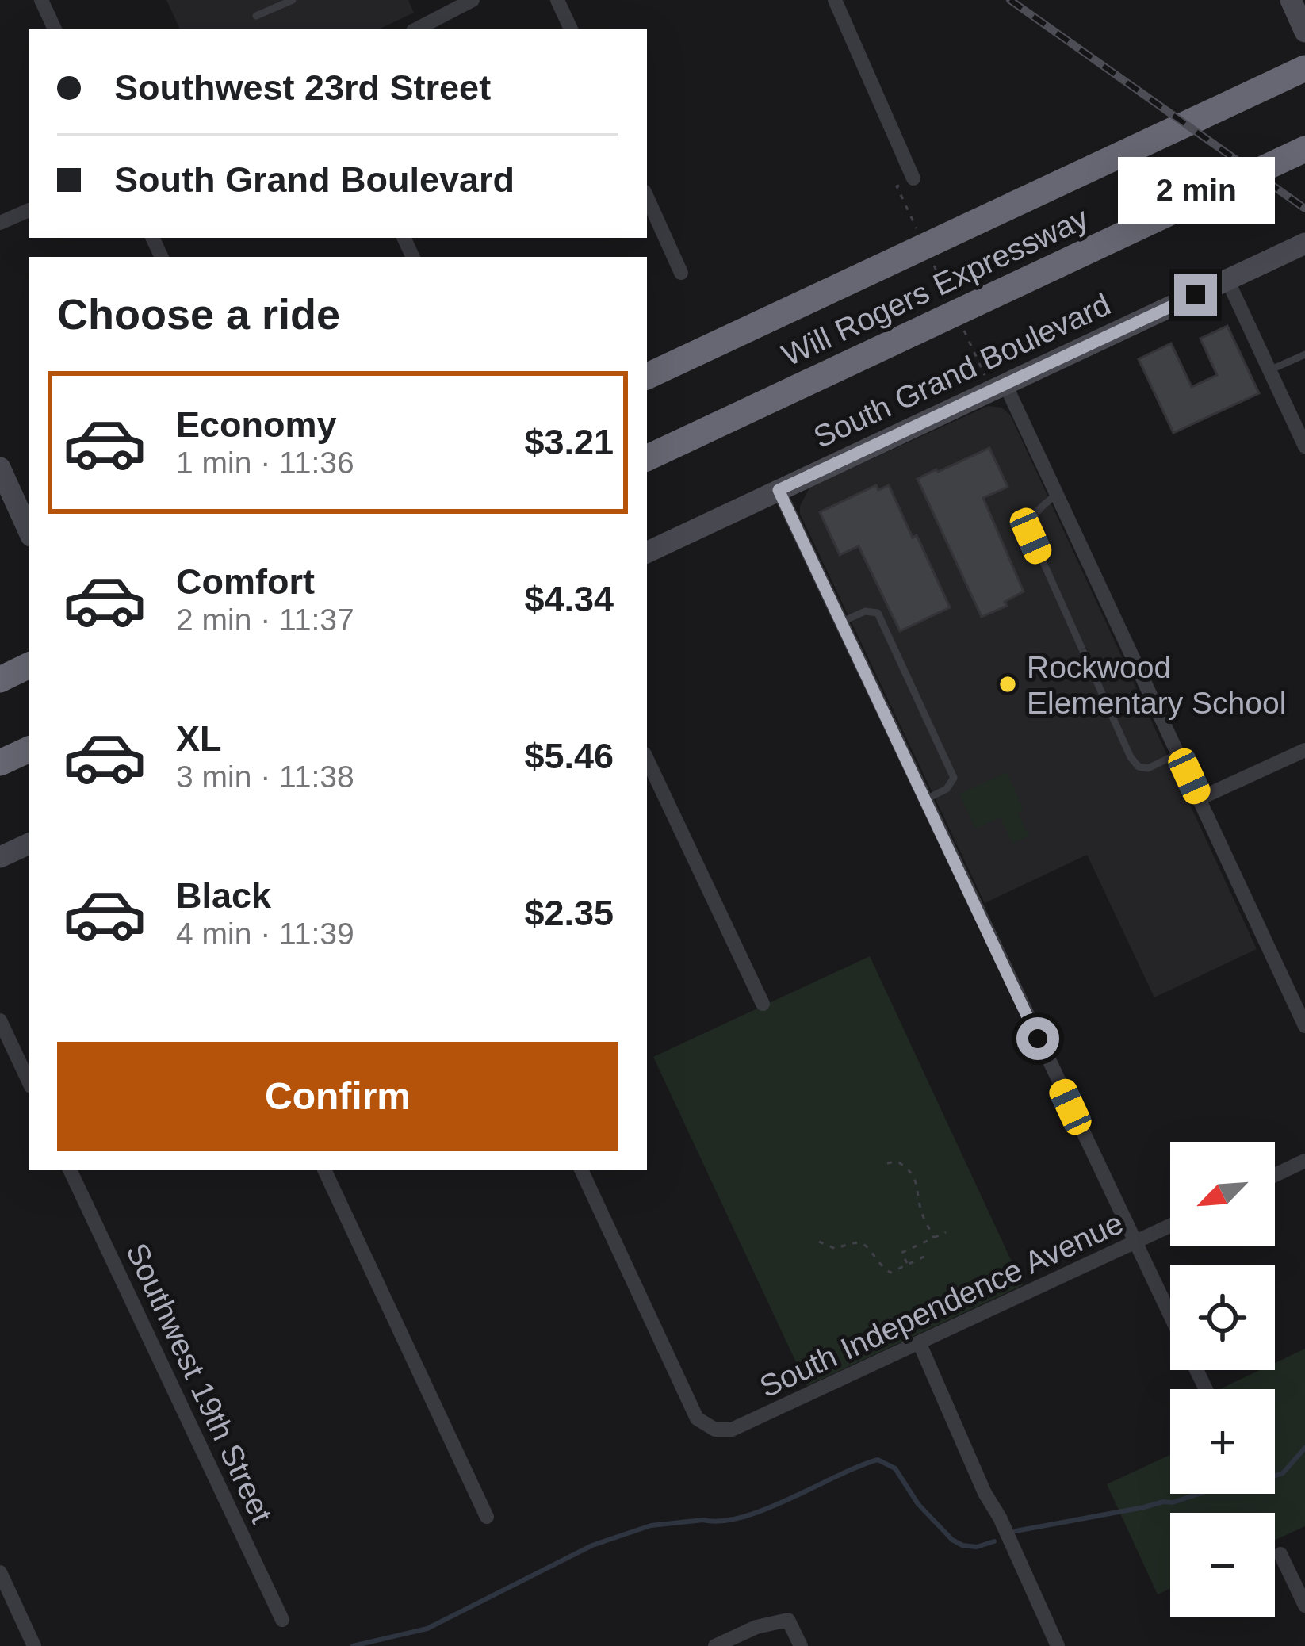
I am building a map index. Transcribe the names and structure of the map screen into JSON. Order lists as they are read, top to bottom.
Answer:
{
  "streets": {
    "highway": ["Will Rogers Expressway"],
    "street": ["South Grand Boulevard", "South Independence Avenue", "Southwest 19th Street"]
  },
  "places": ["Rockwood Elementary School"],
  "north": "bottom left",
  "page": {
    "banner": ["Southwest 23rd Street", "South Grand Boulevard"],
    "bubble": "2 min",
    "heading": "Choose a ride",
    "list": [
      {
        "name": "Economy",
        "note": "1 min · 11:36",
        "value": "$3.21"
      },
      {
        "name": "Comfort",
        "note": "2 min · 11:37",
        "value": "$4.34"
      },
      {
        "name": "XL",
        "note": "3 min · 11:38",
        "value": "$5.46"
      },
      {
        "name": "Black",
        "note": "4 min · 11:39",
        "value": "$2.35"
      }
    ],
    "buttons": "Confirm",
    "map_buttons": ["+", "−"]
  }
}
